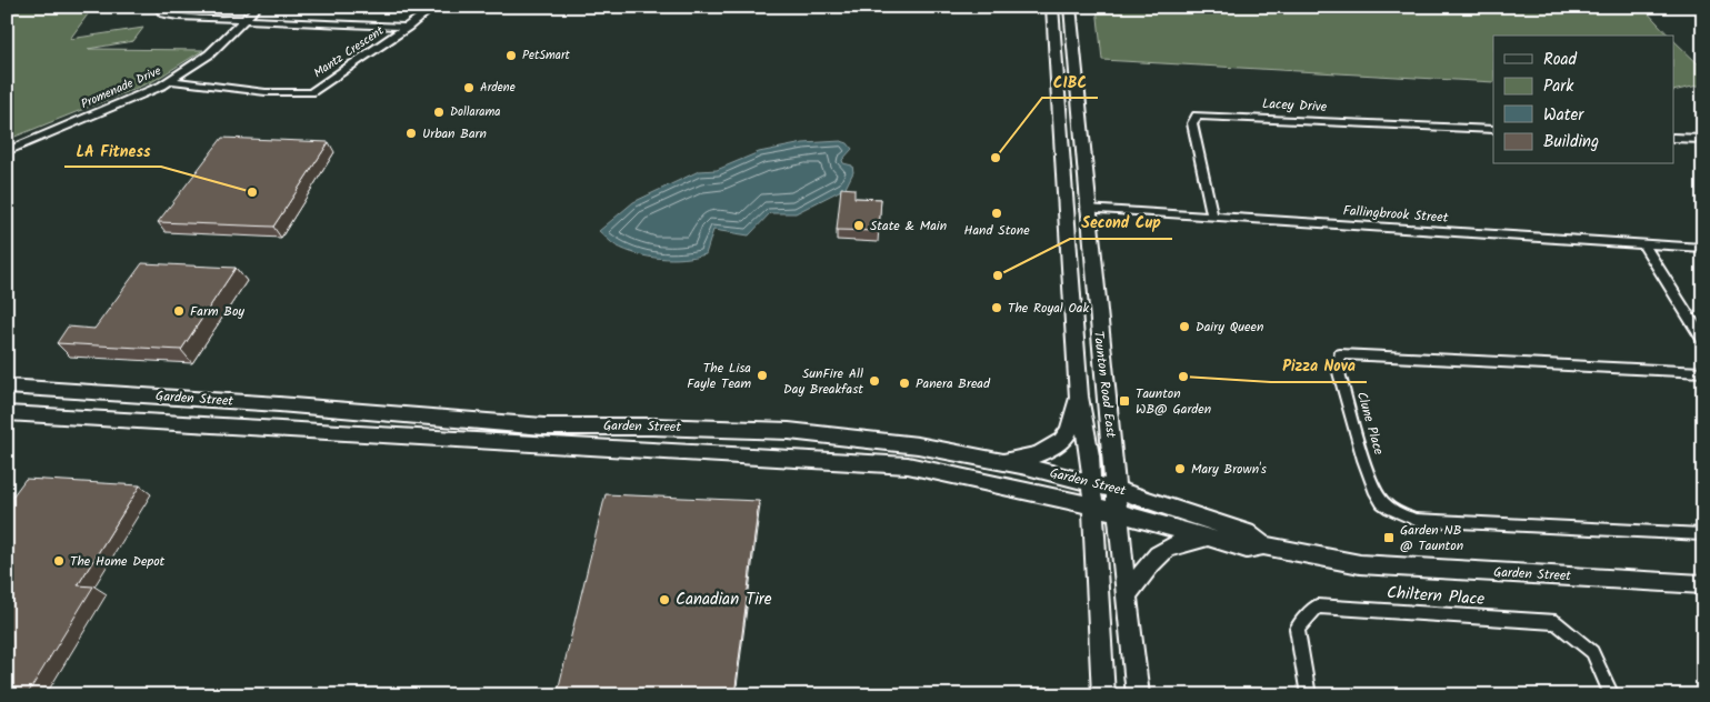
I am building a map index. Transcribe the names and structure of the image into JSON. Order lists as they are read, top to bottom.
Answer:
{
  "streets": {
    "street": [
      "Mantz Crescent",
      "Promenade Drive",
      "Lacey Drive",
      "Fallingbrook Street",
      "Taunton Road East",
      "Garden Street",
      "Clune Place",
      "Chiltern Place"
    ]
  },
  "crossings": [
    ["Mantz Crescent", "Promenade Drive"],
    ["Lacey Drive", "Fallingbrook Street"],
    ["Fallingbrook Street", "Taunton Road East"],
    ["Taunton Road East", "Garden Street"]
  ],
  "places": {
    "other": [
      "PetSmart",
      "Ardene",
      "Dollarama",
      "Urban Barn",
      "CIBC",
      "LA Fitness",
      "Hand Stone",
      "State & Main",
      "Second Cup",
      "The Royal Oak",
      "Farm Boy",
      "Dairy Queen",
      "The Lisa Fayle Team",
      "Pizza Nova",
      "SunFire All Day Breakfast",
      "Panera Bread",
      "Mary Brown's",
      "The Home Depot",
      "Canadian Tire"
    ],
    "transit": ["Taunton WB@ Garden", "Garden NB @ Taunton"]
  },
  "legend": [
    "Road",
    "Park",
    "Water",
    "Building"
  ]
}
